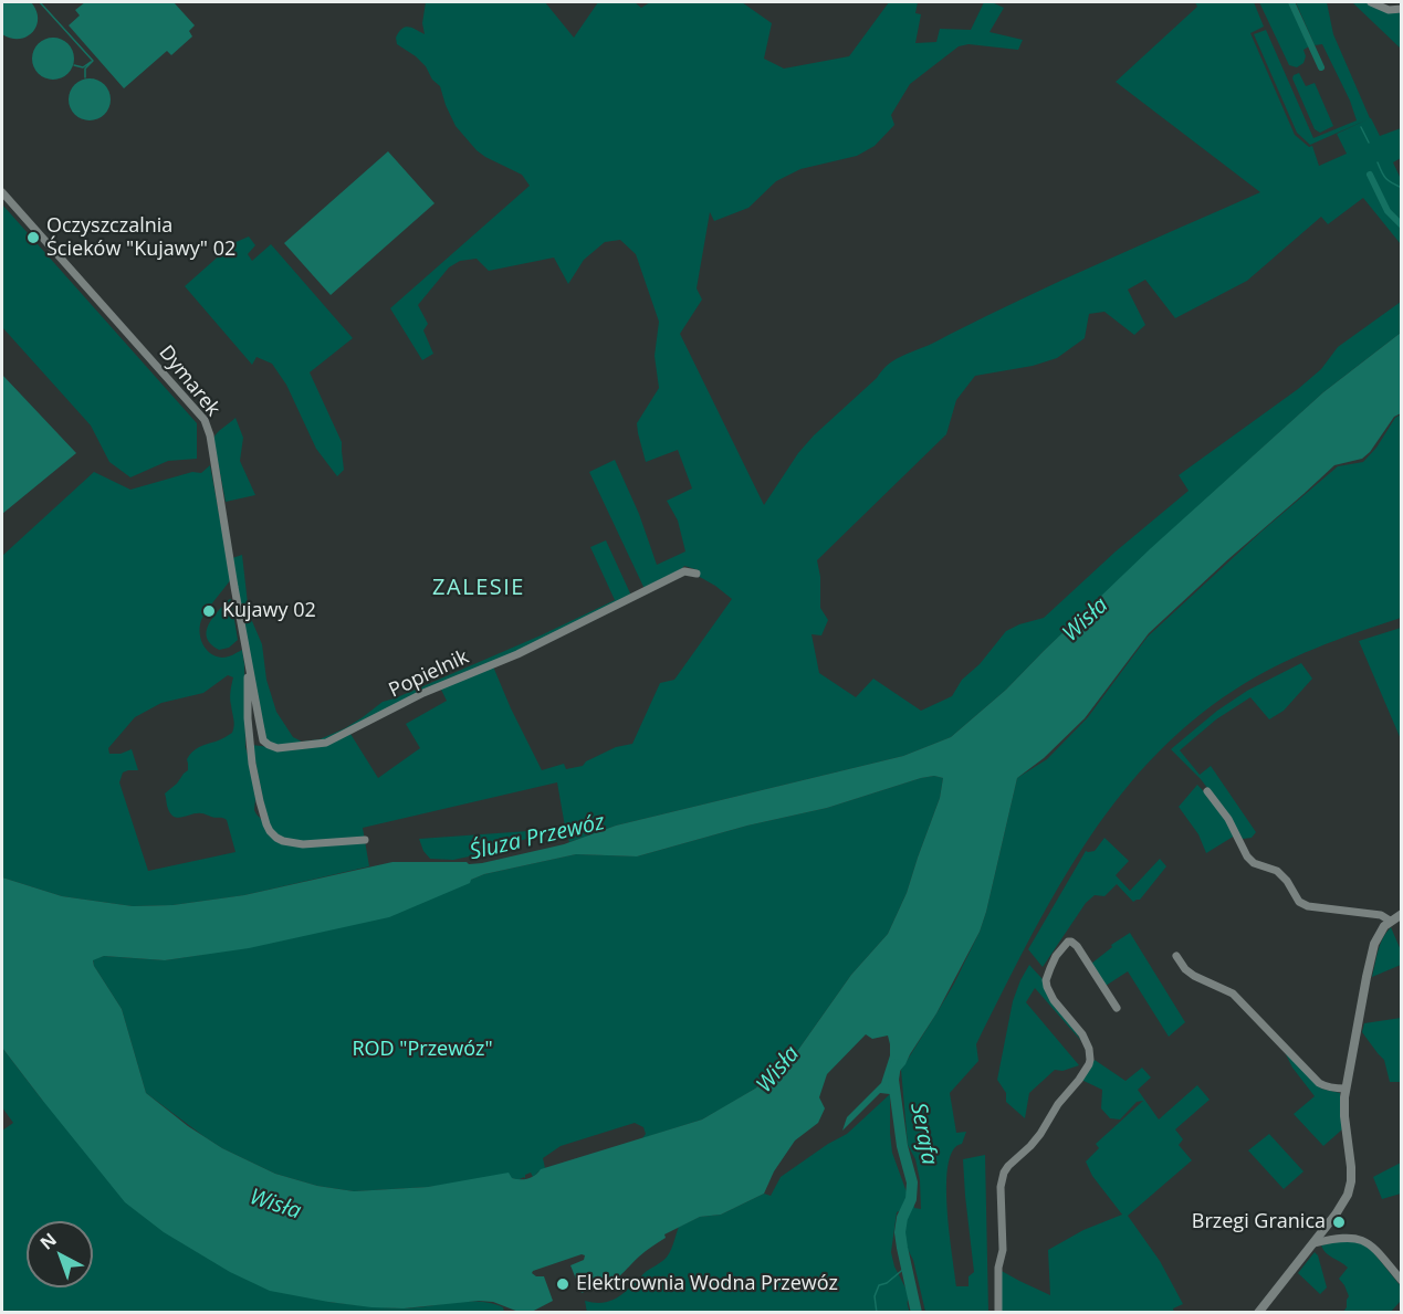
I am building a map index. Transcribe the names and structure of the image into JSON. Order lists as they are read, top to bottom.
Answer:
{
  "streets": {
    "street": ["Dymarek", "Popielnik"]
  },
  "crossings": [
    ["Dymarek", "Popielnik"]
  ],
  "districts": ["ZALESIE"],
  "water": ["Wisła", "Śluza Przewóz", "Serafa"],
  "parks": ["ROD \"Przewóz\""],
  "places": [
    "Oczyszczalnia Ścieków \"Kujawy\" 02",
    "Kujawy 02",
    "Brzegi Granica",
    "Elektrownia Wodna Przewóz"
  ],
  "north": "top left"
}
